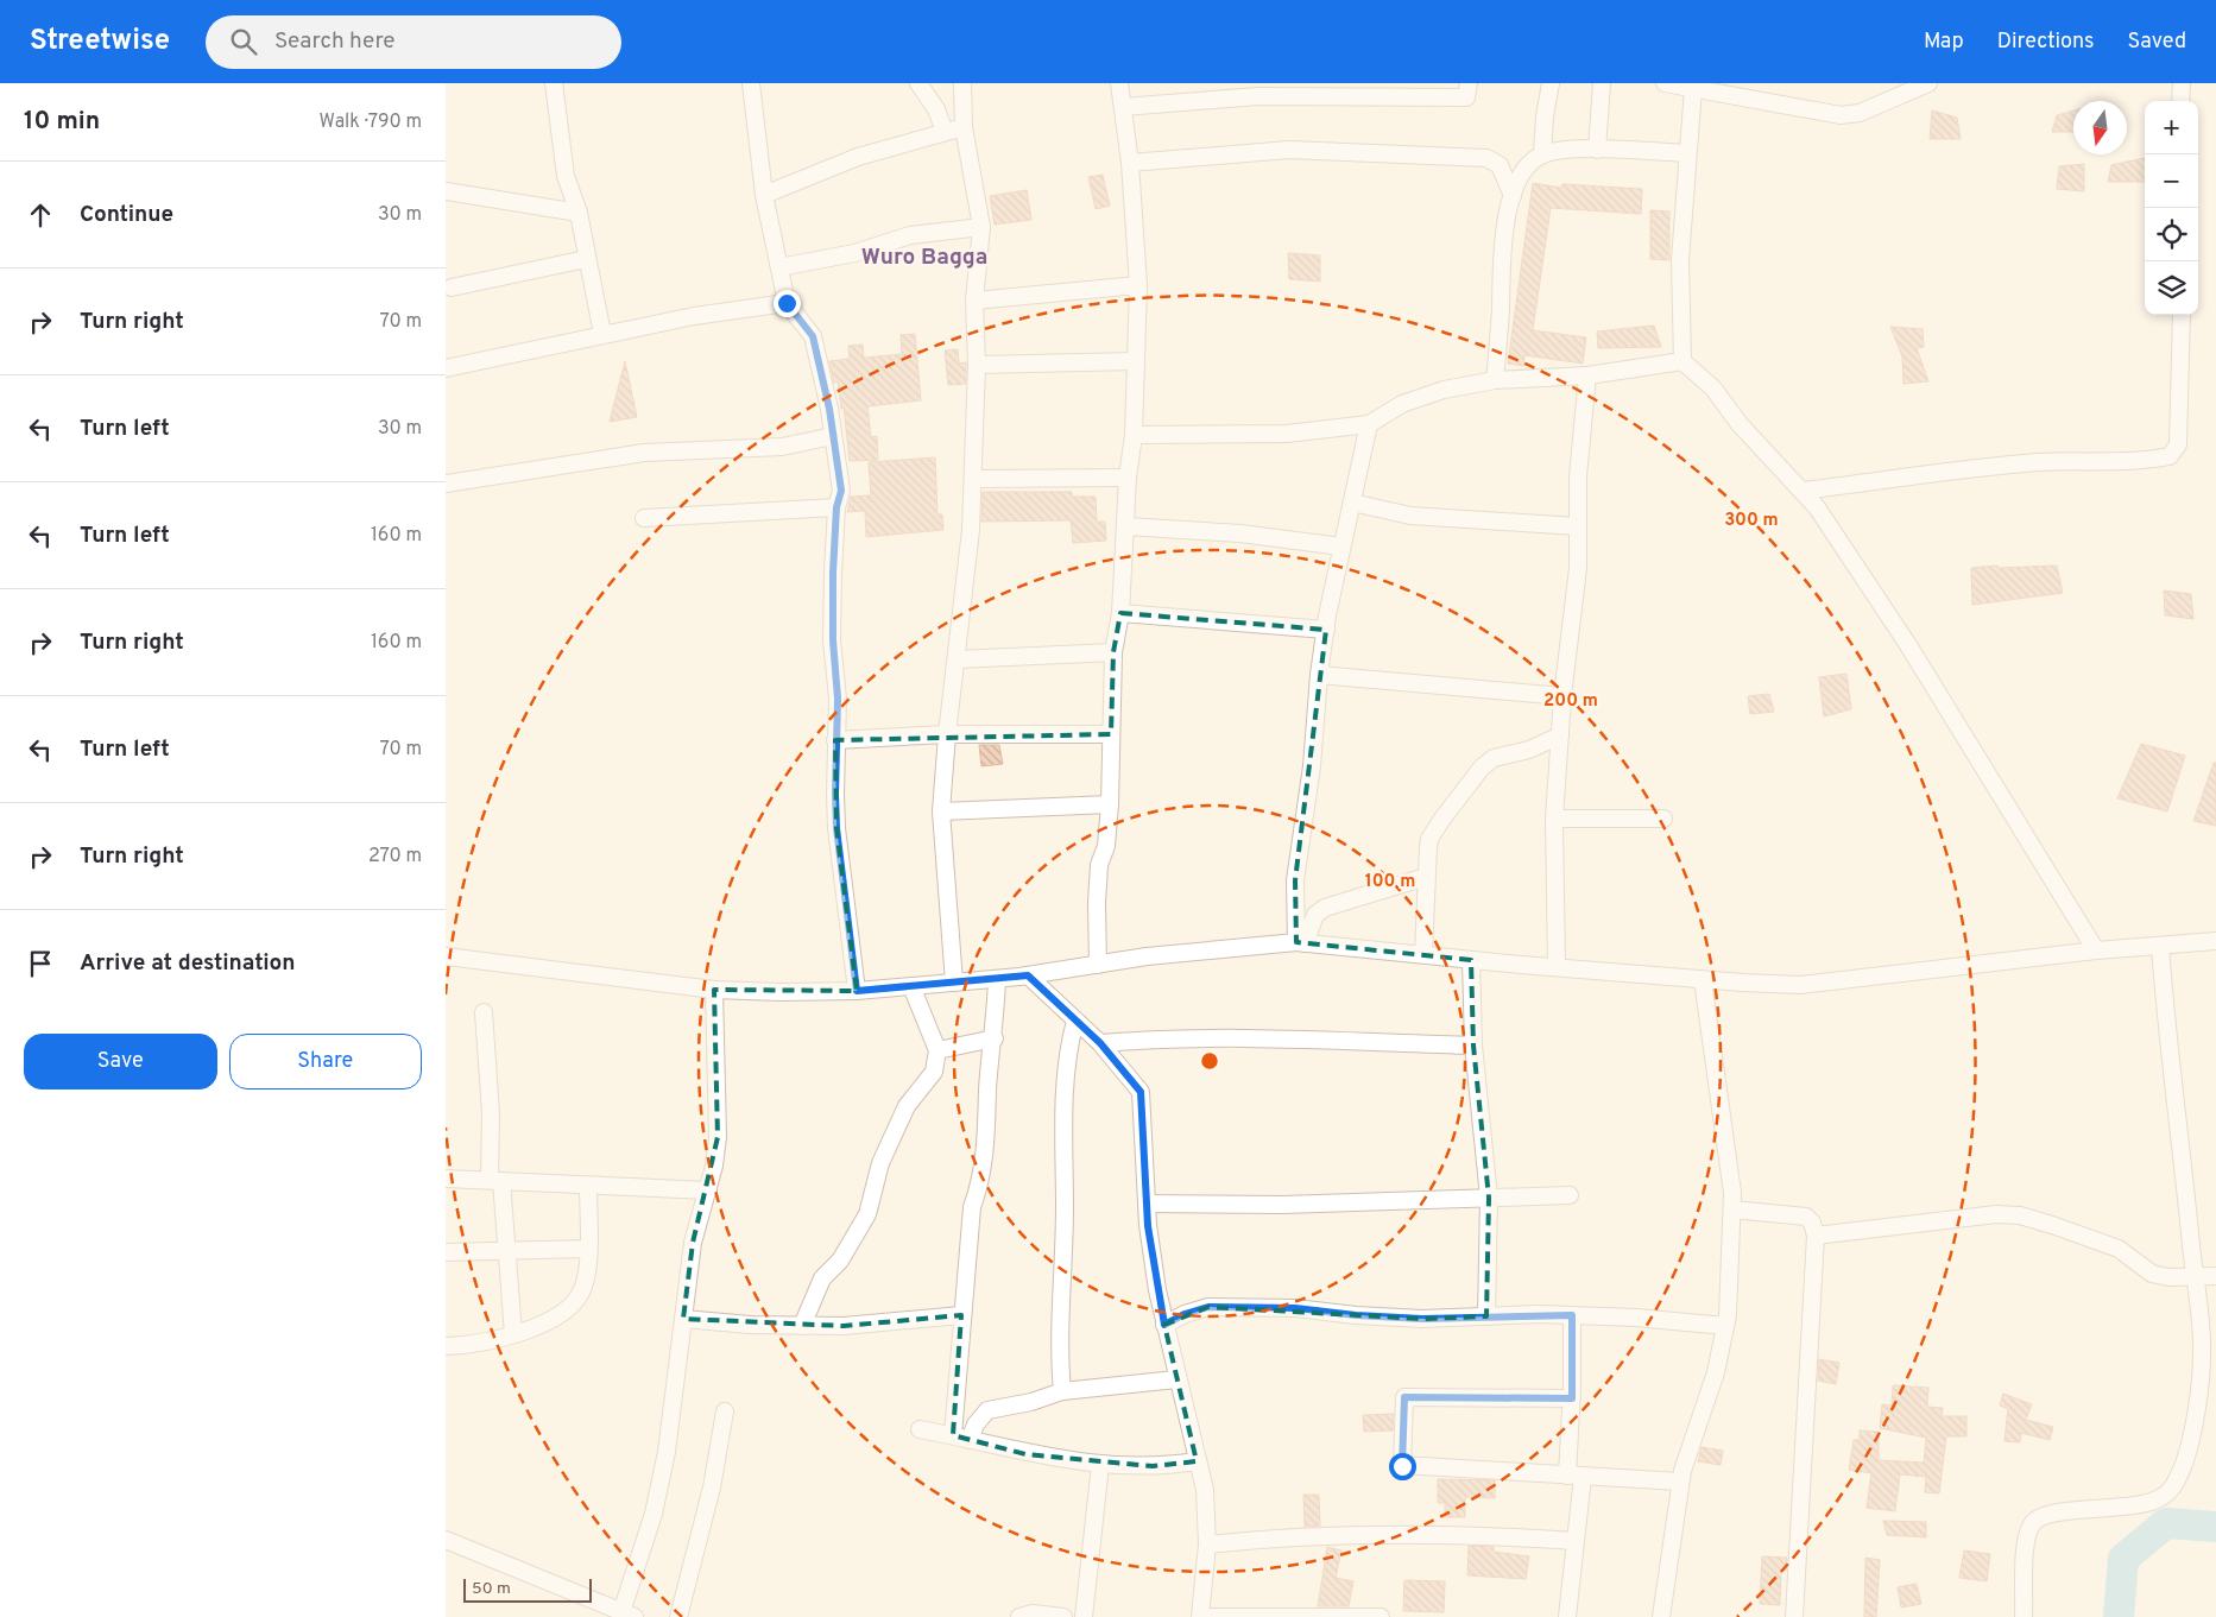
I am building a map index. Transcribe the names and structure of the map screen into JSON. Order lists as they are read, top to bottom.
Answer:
{
  "districts": ["Wuro Bagga"],
  "scale_bar": "50 m",
  "north": "bottom",
  "page": {
    "header": "Streetwise",
    "search": "Search here",
    "nav": ["Map", "Directions", "Saved"],
    "heading": ["10 min", "Walk · 790 m"],
    "map_buttons": ["+", "−"],
    "list": [
      ["Continue", "30 m"],
      ["Turn right", "70 m"],
      ["Turn left", "30 m"],
      ["Turn left", "160 m"],
      ["Turn right", "160 m"],
      ["Turn left", "70 m"],
      ["Turn right", "270 m"],
      "Arrive at destination"
    ],
    "buttons": ["Save", "Share"],
    "scale": "50 m"
  },
  "rings": ["300 m", "200 m", "100 m"]
}
